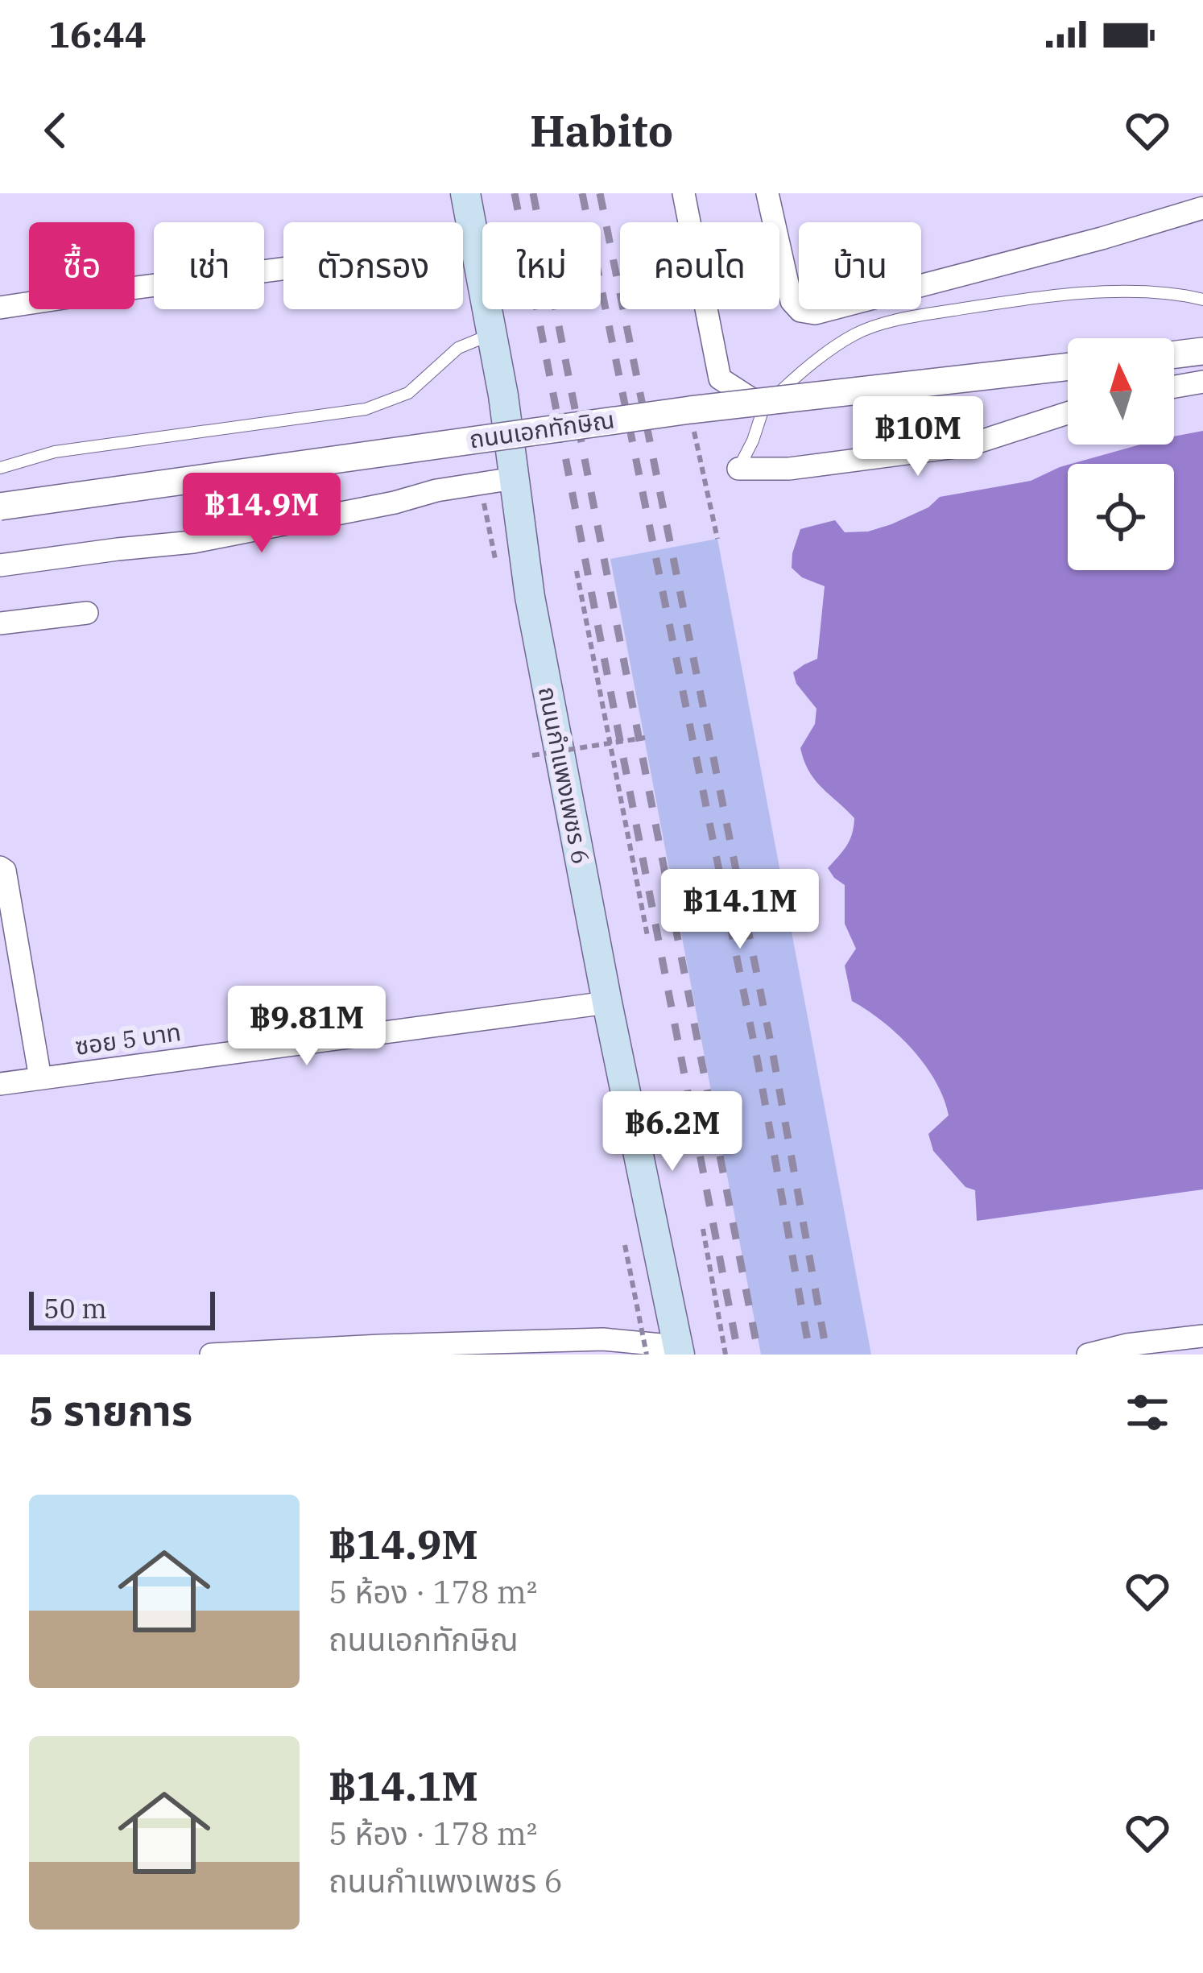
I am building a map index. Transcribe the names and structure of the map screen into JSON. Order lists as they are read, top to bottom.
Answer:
{
  "streets": {
    "main road": ["ถนนกำแพงเพชร 6"],
    "street": ["ถนนเอกทักษิณ", "ซอย 5 บาท"]
  },
  "crossings": [
    ["ถนนกำแพงเพชร 6", "ซอย 5 บาท"]
  ],
  "scale_bar": "50 m",
  "north": "top",
  "page": {
    "status": "16:44",
    "header": "Habito",
    "chip": [
      "ซื้อ",
      "เช่า",
      "ตัวกรอง",
      "ใหม่",
      "คอนโด",
      "บ้าน"
    ],
    "price": [
      "฿10M",
      "฿14.9M",
      "฿14.1M",
      "฿9.81M",
      "฿6.2M"
    ],
    "scale": "50 m",
    "heading": "5 รายการ",
    "list": [
      {
        "name": "฿14.9M",
        "note": "5 ห้อง · 178 m² · ถนนเอกทักษิณ"
      },
      {
        "name": "฿14.1M",
        "note": "5 ห้อง · 178 m² · ถนนกำแพงเพชร 6"
      }
    ]
  }
}
